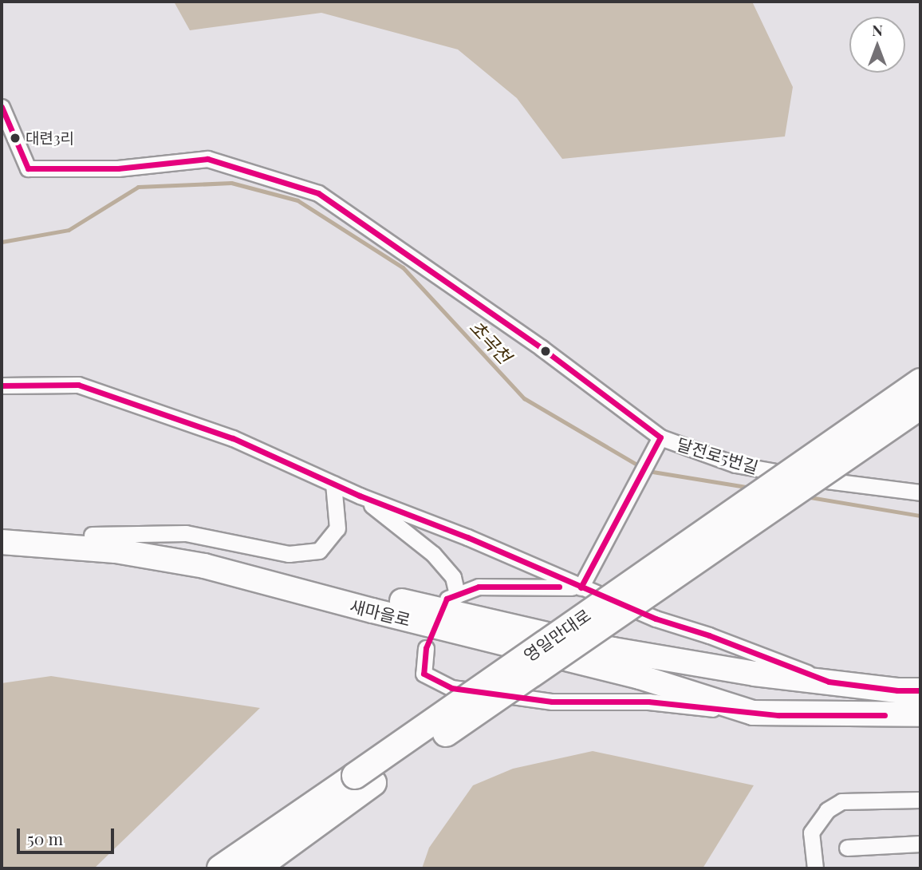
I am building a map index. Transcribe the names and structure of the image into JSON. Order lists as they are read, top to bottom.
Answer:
{
  "streets": {
    "highway": ["영일만대로"],
    "main road": ["새마을로"],
    "street": ["달전로5번길"]
  },
  "water": ["초곡천"],
  "places": ["대련3리"],
  "scale_bar": "50 m",
  "north": "top"
}
